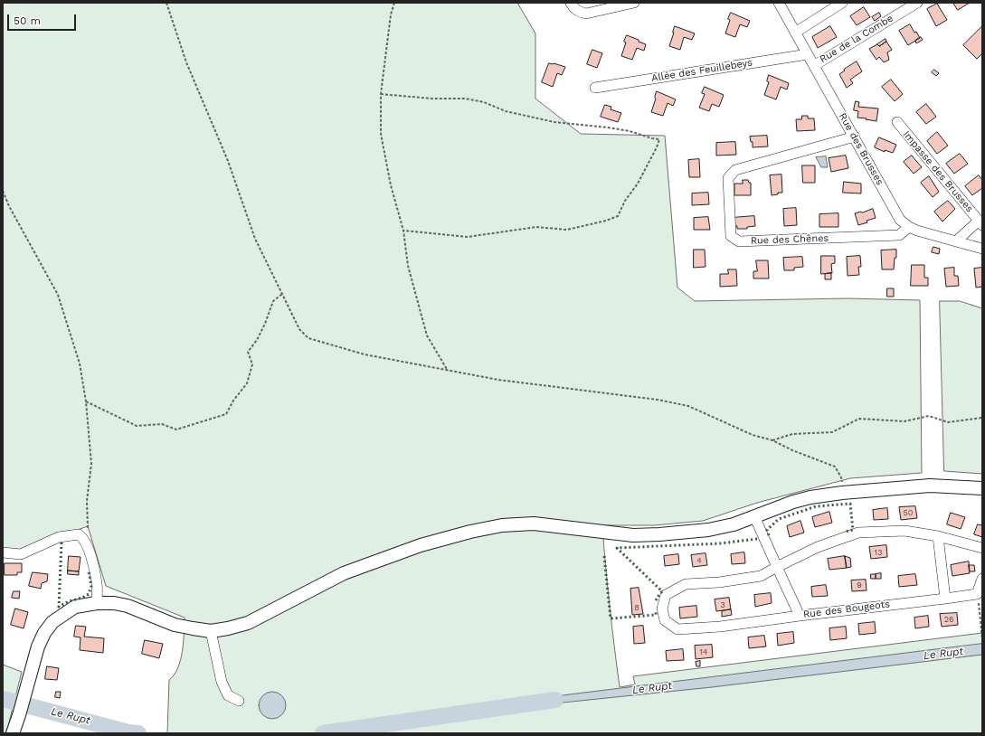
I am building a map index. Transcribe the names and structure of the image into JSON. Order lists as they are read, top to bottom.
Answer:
{
  "streets": {
    "street": [
      "Rue de la Combe",
      "Allée des Feuillebeys",
      "Rue des Brusses",
      "Impasse des Brusses",
      "Rue des Chênes",
      "Rue des Bougeots"
    ]
  },
  "crossings": [
    ["Rue de la Combe", "Rue des Brusses"],
    ["Allée des Feuillebeys", "Rue des Brusses"],
    ["Rue des Brusses", "Rue des Chênes"]
  ],
  "water": ["Le Rupt"],
  "house_numbers": [
    "50",
    "13",
    "4",
    "9",
    "3",
    "8",
    "26",
    "14"
  ],
  "scale_bar": "50 m"
}
